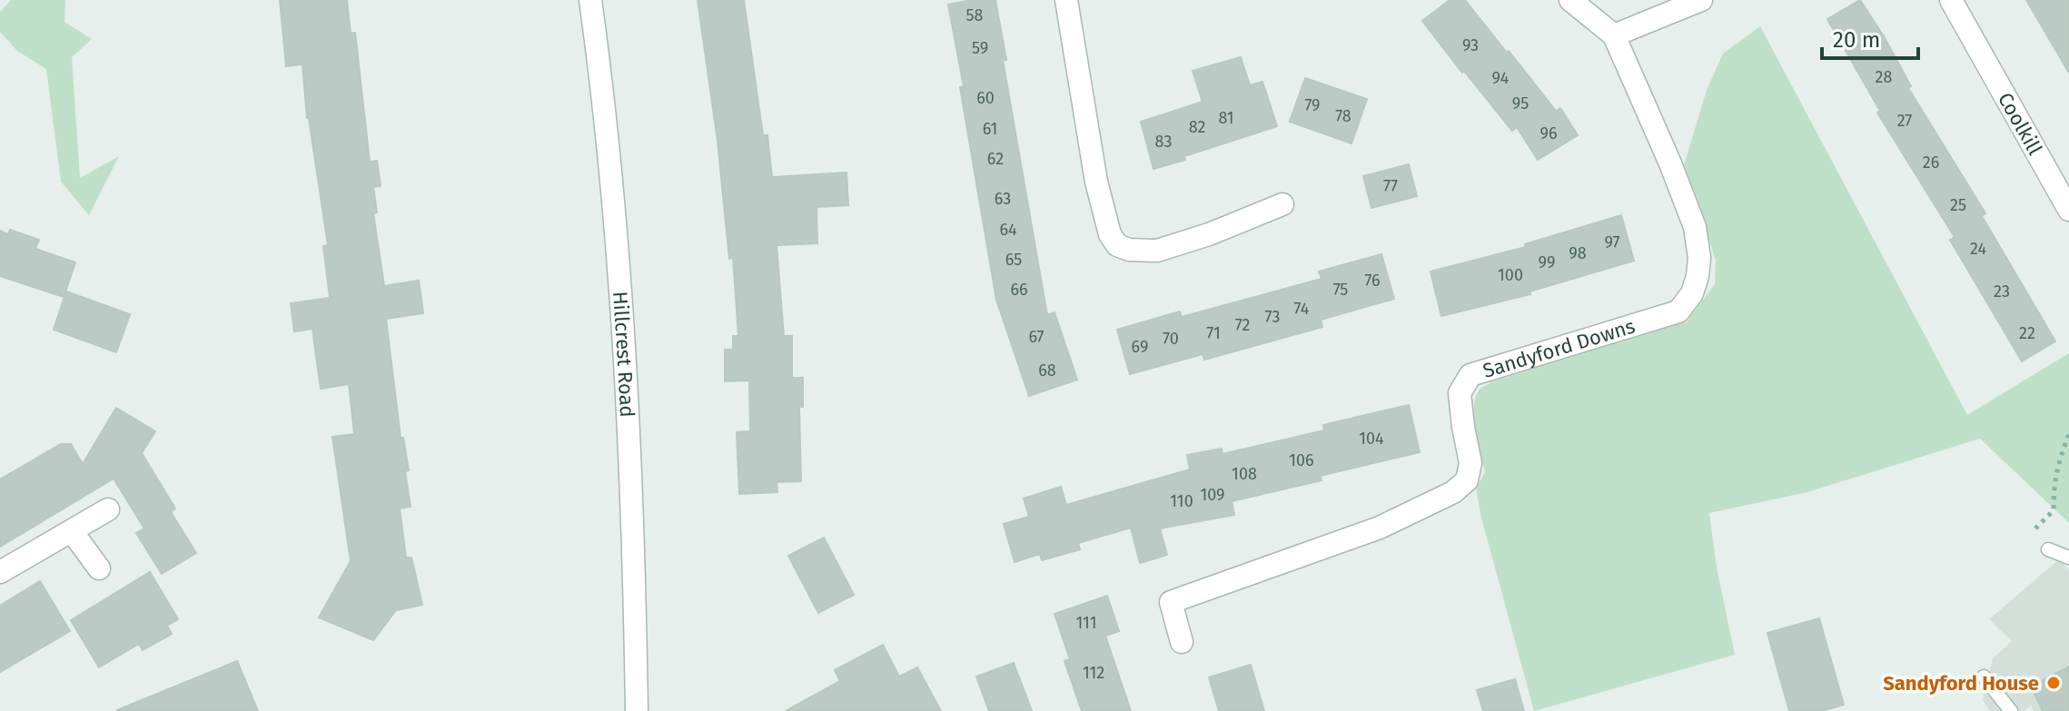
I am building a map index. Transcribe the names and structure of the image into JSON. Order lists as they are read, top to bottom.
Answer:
{
  "streets": {
    "street": ["Coolkill", "Sandyford Downs", "Hillcrest Road"]
  },
  "places": ["Sandyford House"],
  "house_numbers": [
    "58",
    "93",
    "59",
    "28",
    "94",
    "60",
    "95",
    "79",
    "78",
    "81",
    "27",
    "82",
    "61",
    "96",
    "83",
    "62",
    "26",
    "77",
    "63",
    "25",
    "64",
    "97",
    "24",
    "98",
    "65",
    "99",
    "100",
    "76",
    "66",
    "75",
    "23",
    "74",
    "73",
    "72",
    "71",
    "22",
    "67",
    "70",
    "69",
    "68",
    "104",
    "106",
    "108",
    "109",
    "110",
    "111",
    "112"
  ],
  "scale_bar": "20 m"
}
